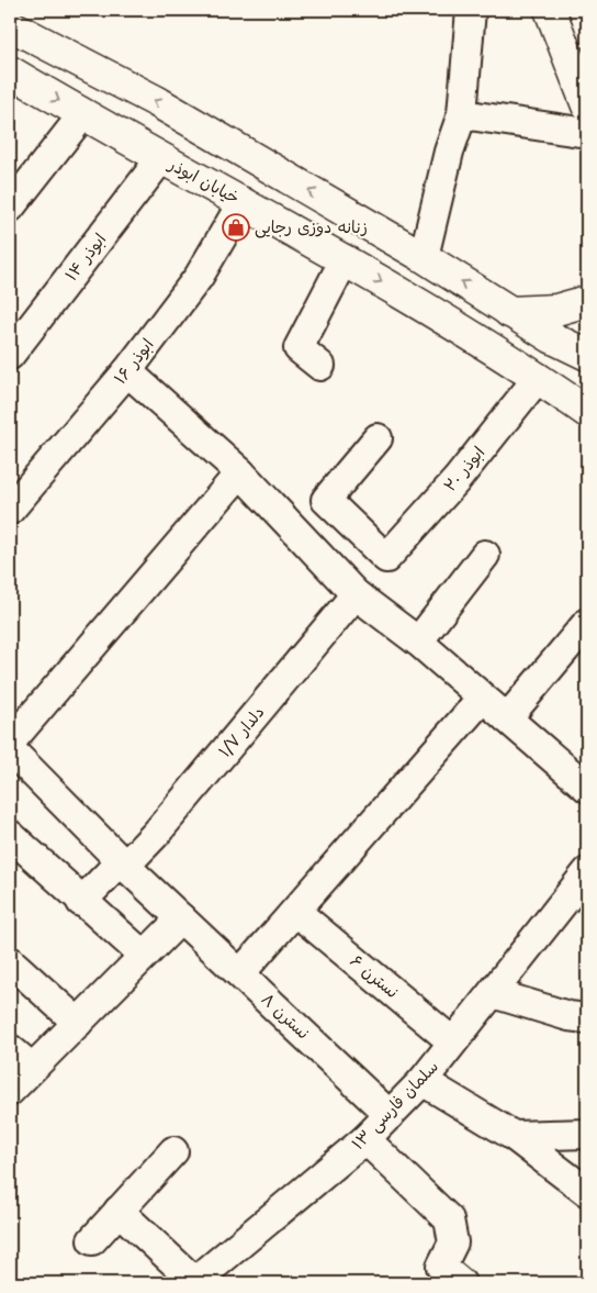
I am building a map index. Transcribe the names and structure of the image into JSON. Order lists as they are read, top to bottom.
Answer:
{
  "streets": {
    "main road": ["خیابان ابوذر"],
    "street": [
      "ابوذر ۱۴",
      "ابوذر ۱۶",
      "ابوذر ۲۰",
      "دلدار ۱/۷",
      "نسترن ۶",
      "نسترن ۸",
      "۱۳ سلمان فارسی"
    ]
  },
  "crossings": [
    ["خیابان ابوذر", "ابوذر ۱۴"],
    ["خیابان ابوذر", "ابوذر ۱۶"],
    ["خیابان ابوذر", "ابوذر ۲۰"],
    ["دلدار ۱/۷", "نسترن ۸"],
    ["نسترن ۶", "۱۳ سلمان فارسی"],
    ["نسترن ۸", "۱۳ سلمان فارسی"]
  ],
  "places": {
    "shop": ["زنانه دوزی رجایی"]
  }
}
